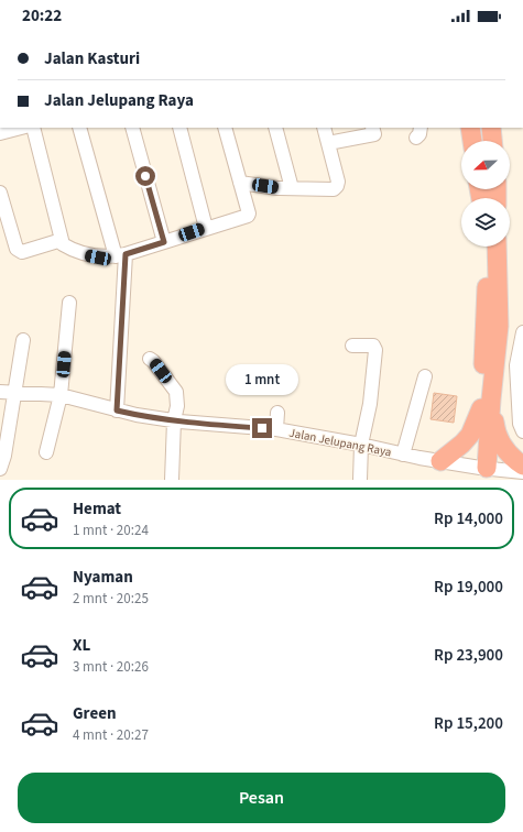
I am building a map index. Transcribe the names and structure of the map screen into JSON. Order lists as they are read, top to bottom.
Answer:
{
  "streets": {
    "street": ["Jalan Jelupang Raya"]
  },
  "north": "left",
  "page": {
    "status": "20:22",
    "banner": ["Jalan Kasturi", "Jalan Jelupang Raya"],
    "bubble": "1 mnt",
    "list": [
      {
        "name": "Hemat",
        "note": "1 mnt · 20:24",
        "value": "Rp 14,000"
      },
      {
        "name": "Nyaman",
        "note": "2 mnt · 20:25",
        "value": "Rp 19,000"
      },
      {
        "name": "XL",
        "note": "3 mnt · 20:26",
        "value": "Rp 23,900"
      },
      {
        "name": "Green",
        "note": "4 mnt · 20:27",
        "value": "Rp 15,200"
      }
    ],
    "buttons": "Pesan"
  }
}
